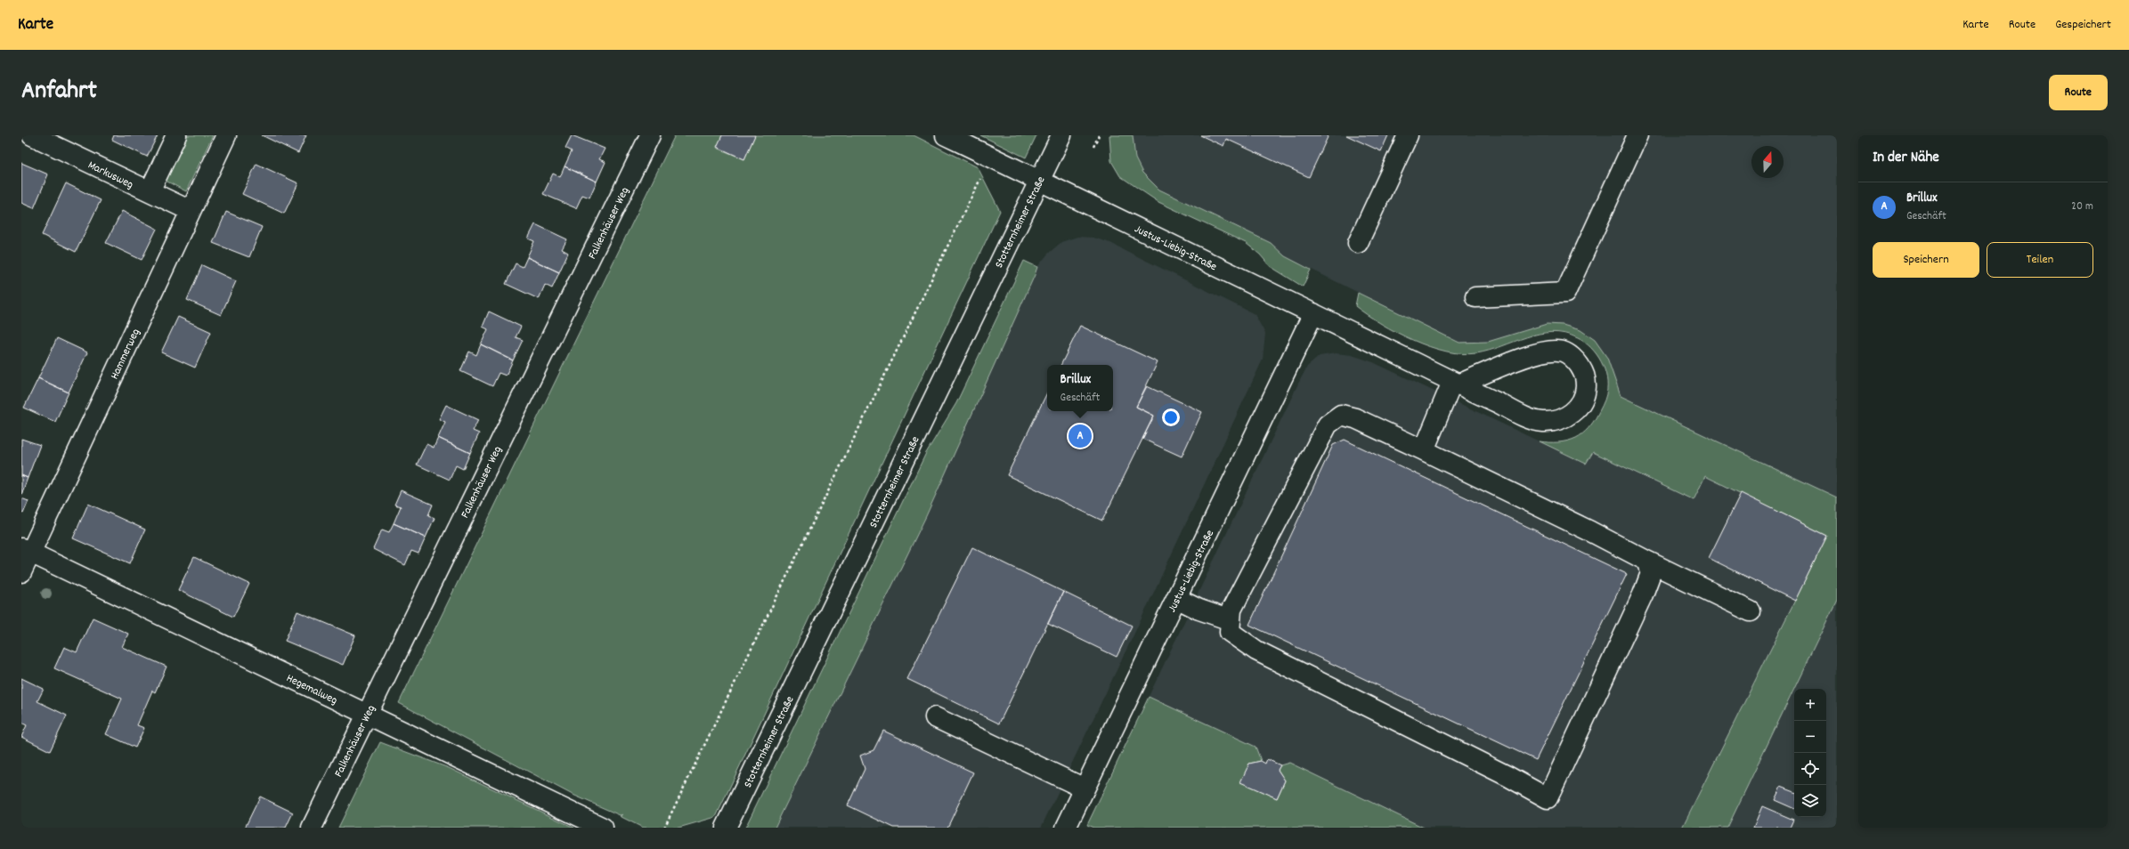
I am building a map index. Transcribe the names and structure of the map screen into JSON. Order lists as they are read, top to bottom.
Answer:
{
  "streets": {
    "street": [
      "Markusweg",
      "Stotternheimer Straße",
      "Falkenhäuser Weg",
      "Justus-Liebig-Straße",
      "Hammerweg",
      "Hegemalweg"
    ]
  },
  "crossings": [
    ["Markusweg", "Hammerweg"],
    ["Stotternheimer Straße", "Justus-Liebig-Straße"],
    ["Falkenhäuser Weg", "Hegemalweg"],
    ["Hammerweg", "Hegemalweg"]
  ],
  "north": "top",
  "page": {
    "header": "Karte",
    "nav": ["Karte", "Route", "Gespeichert"],
    "title": "Anfahrt",
    "buttons": [
      "Route",
      ["Speichern", "Teilen"]
    ],
    "heading": "In der Nähe",
    "list": [
      {
        "mark": "A",
        "name": "Brillux",
        "note": "Geschäft",
        "value": "20 m"
      }
    ],
    "popup": ["Brillux", "Geschäft"],
    "pins": "A",
    "map_buttons": ["+", "−"]
  }
}
